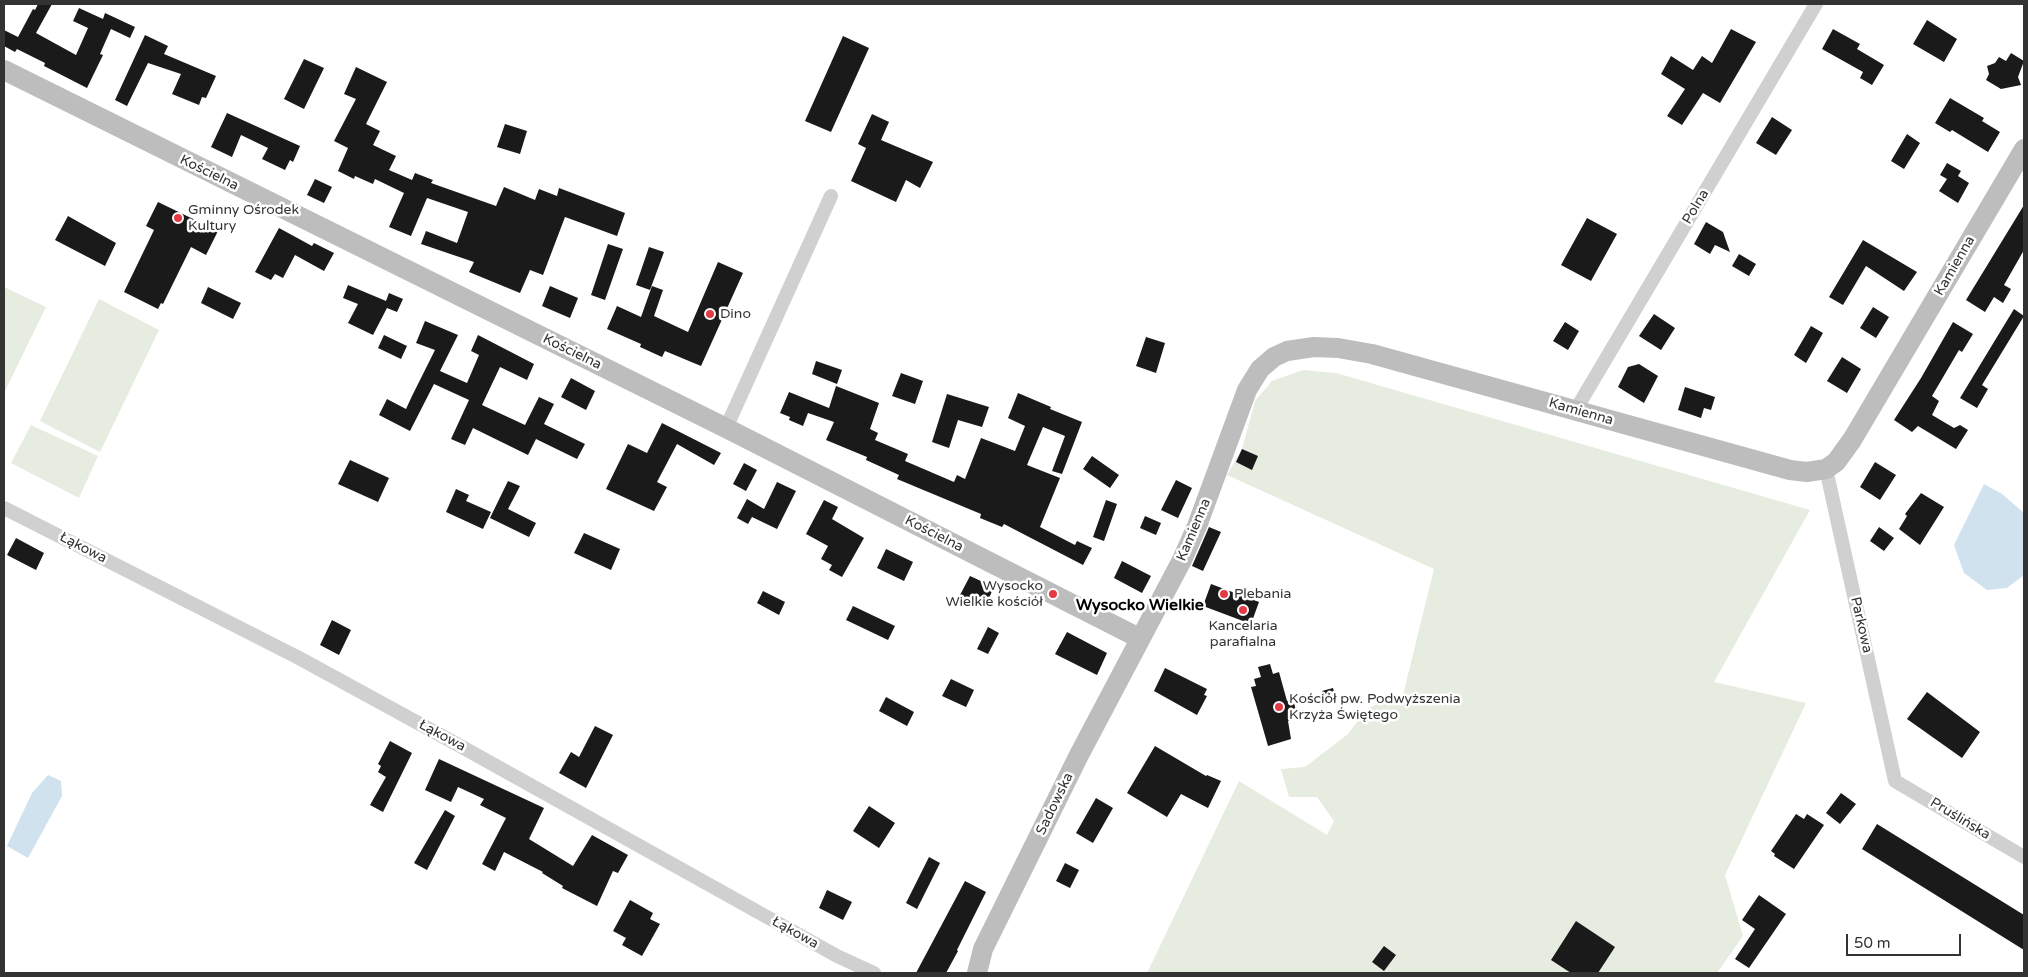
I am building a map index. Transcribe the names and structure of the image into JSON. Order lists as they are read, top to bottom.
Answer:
{
  "streets": {
    "street": [
      "Kościelna",
      "Polna",
      "Kamienna",
      "Łąkowa",
      "Parkowa",
      "Sadowska",
      "Pruślińska"
    ]
  },
  "crossings": [
    ["Kościelna", "Kamienna"],
    ["Kościelna", "Sadowska"],
    ["Polna", "Kamienna"],
    ["Kamienna", "Parkowa"],
    ["Kamienna", "Sadowska"],
    ["Parkowa", "Pruślińska"]
  ],
  "districts": ["Wysocko Wielkie"],
  "places": [
    "Gminny Ośrodek Kultury",
    "Dino",
    "Wysocko Wielkie kościół",
    "Plebania",
    "Kancelaria parafialna",
    "Kościół pw. Podwyższenia Krzyża Świętego"
  ],
  "scale_bar": "50 m"
}
